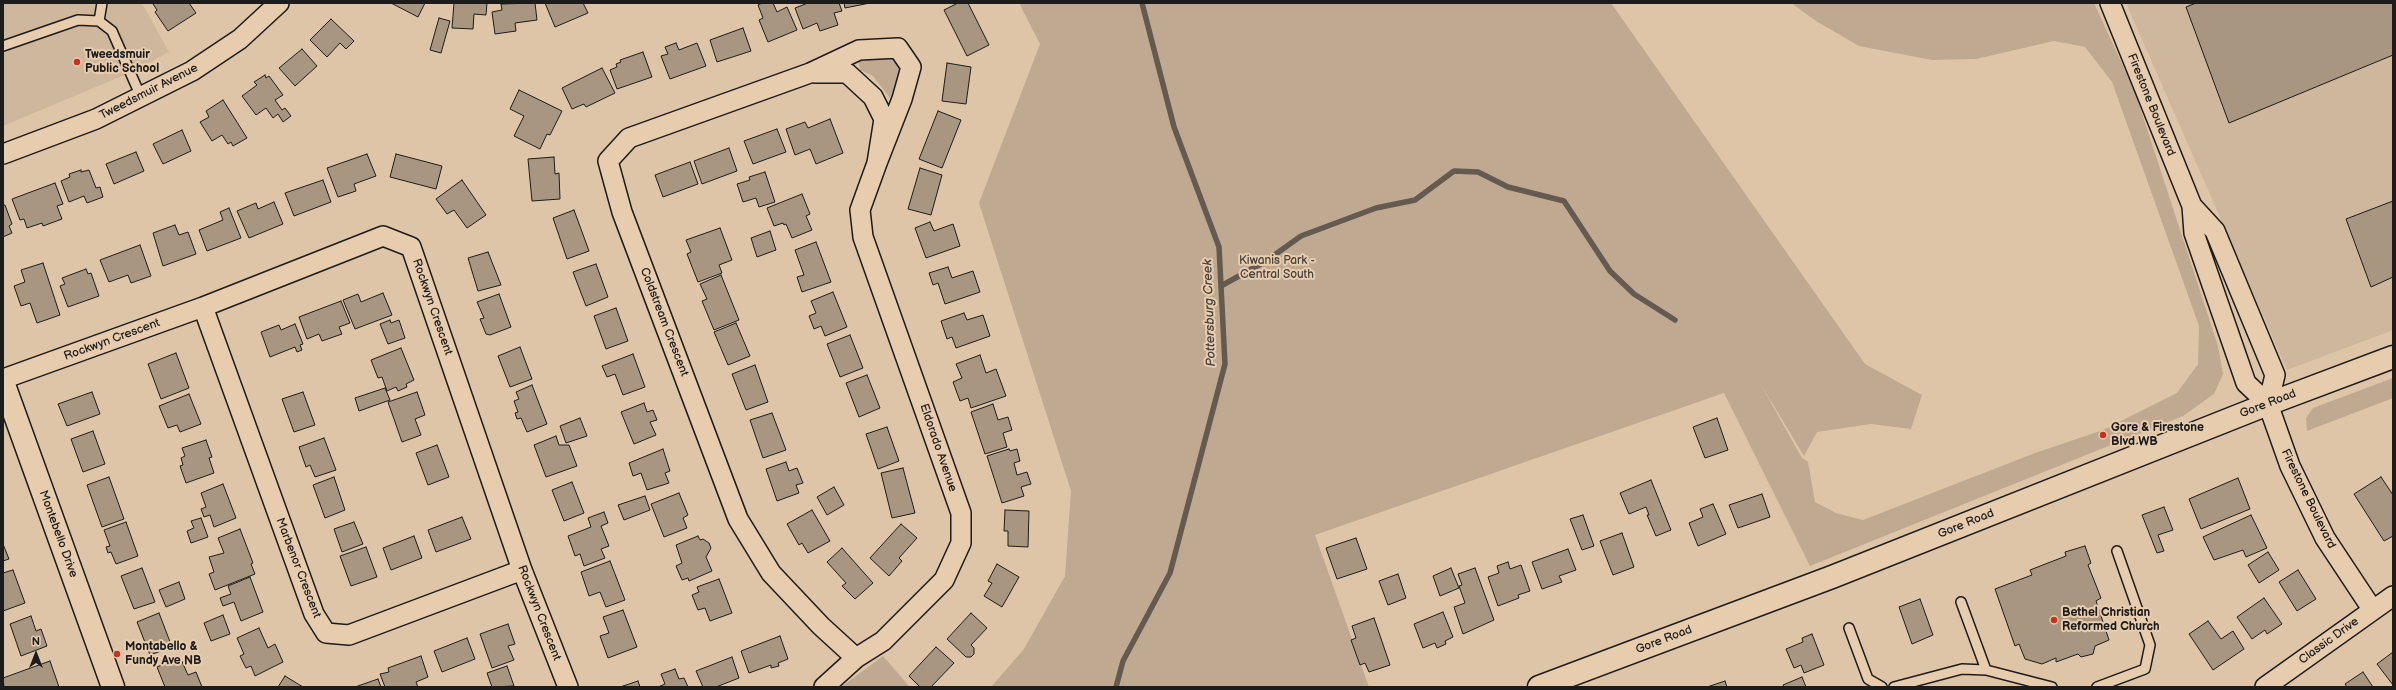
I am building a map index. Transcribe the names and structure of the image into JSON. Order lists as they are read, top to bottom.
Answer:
{
  "streets": {
    "main road": ["Gore Road", "Montebello Drive"],
    "street": [
      "Tweedsmuir Avenue",
      "Firestone Boulevard",
      "Rockwyn Crescent",
      "Coldstream Crescent",
      "Eldorado Avenue",
      "Marbenor Crescent",
      "Classic Drive"
    ]
  },
  "crossings": [
    ["Firestone Boulevard", "Gore Road"],
    ["Firestone Boulevard", "Classic Drive"],
    ["Rockwyn Crescent", "Montebello Drive"],
    ["Rockwyn Crescent", "Marbenor Crescent"],
    ["Coldstream Crescent", "Eldorado Avenue"]
  ],
  "water": ["Pottersburg Creek"],
  "parks": ["Kiwanis Park - Central South"],
  "places": [
    "Tweedsmuir Public School",
    "Gore & Firestone Blvd WB",
    "Bethel Christian Reformed Church",
    "Montabello & Fundy Ave NB"
  ],
  "north": "top"
}
